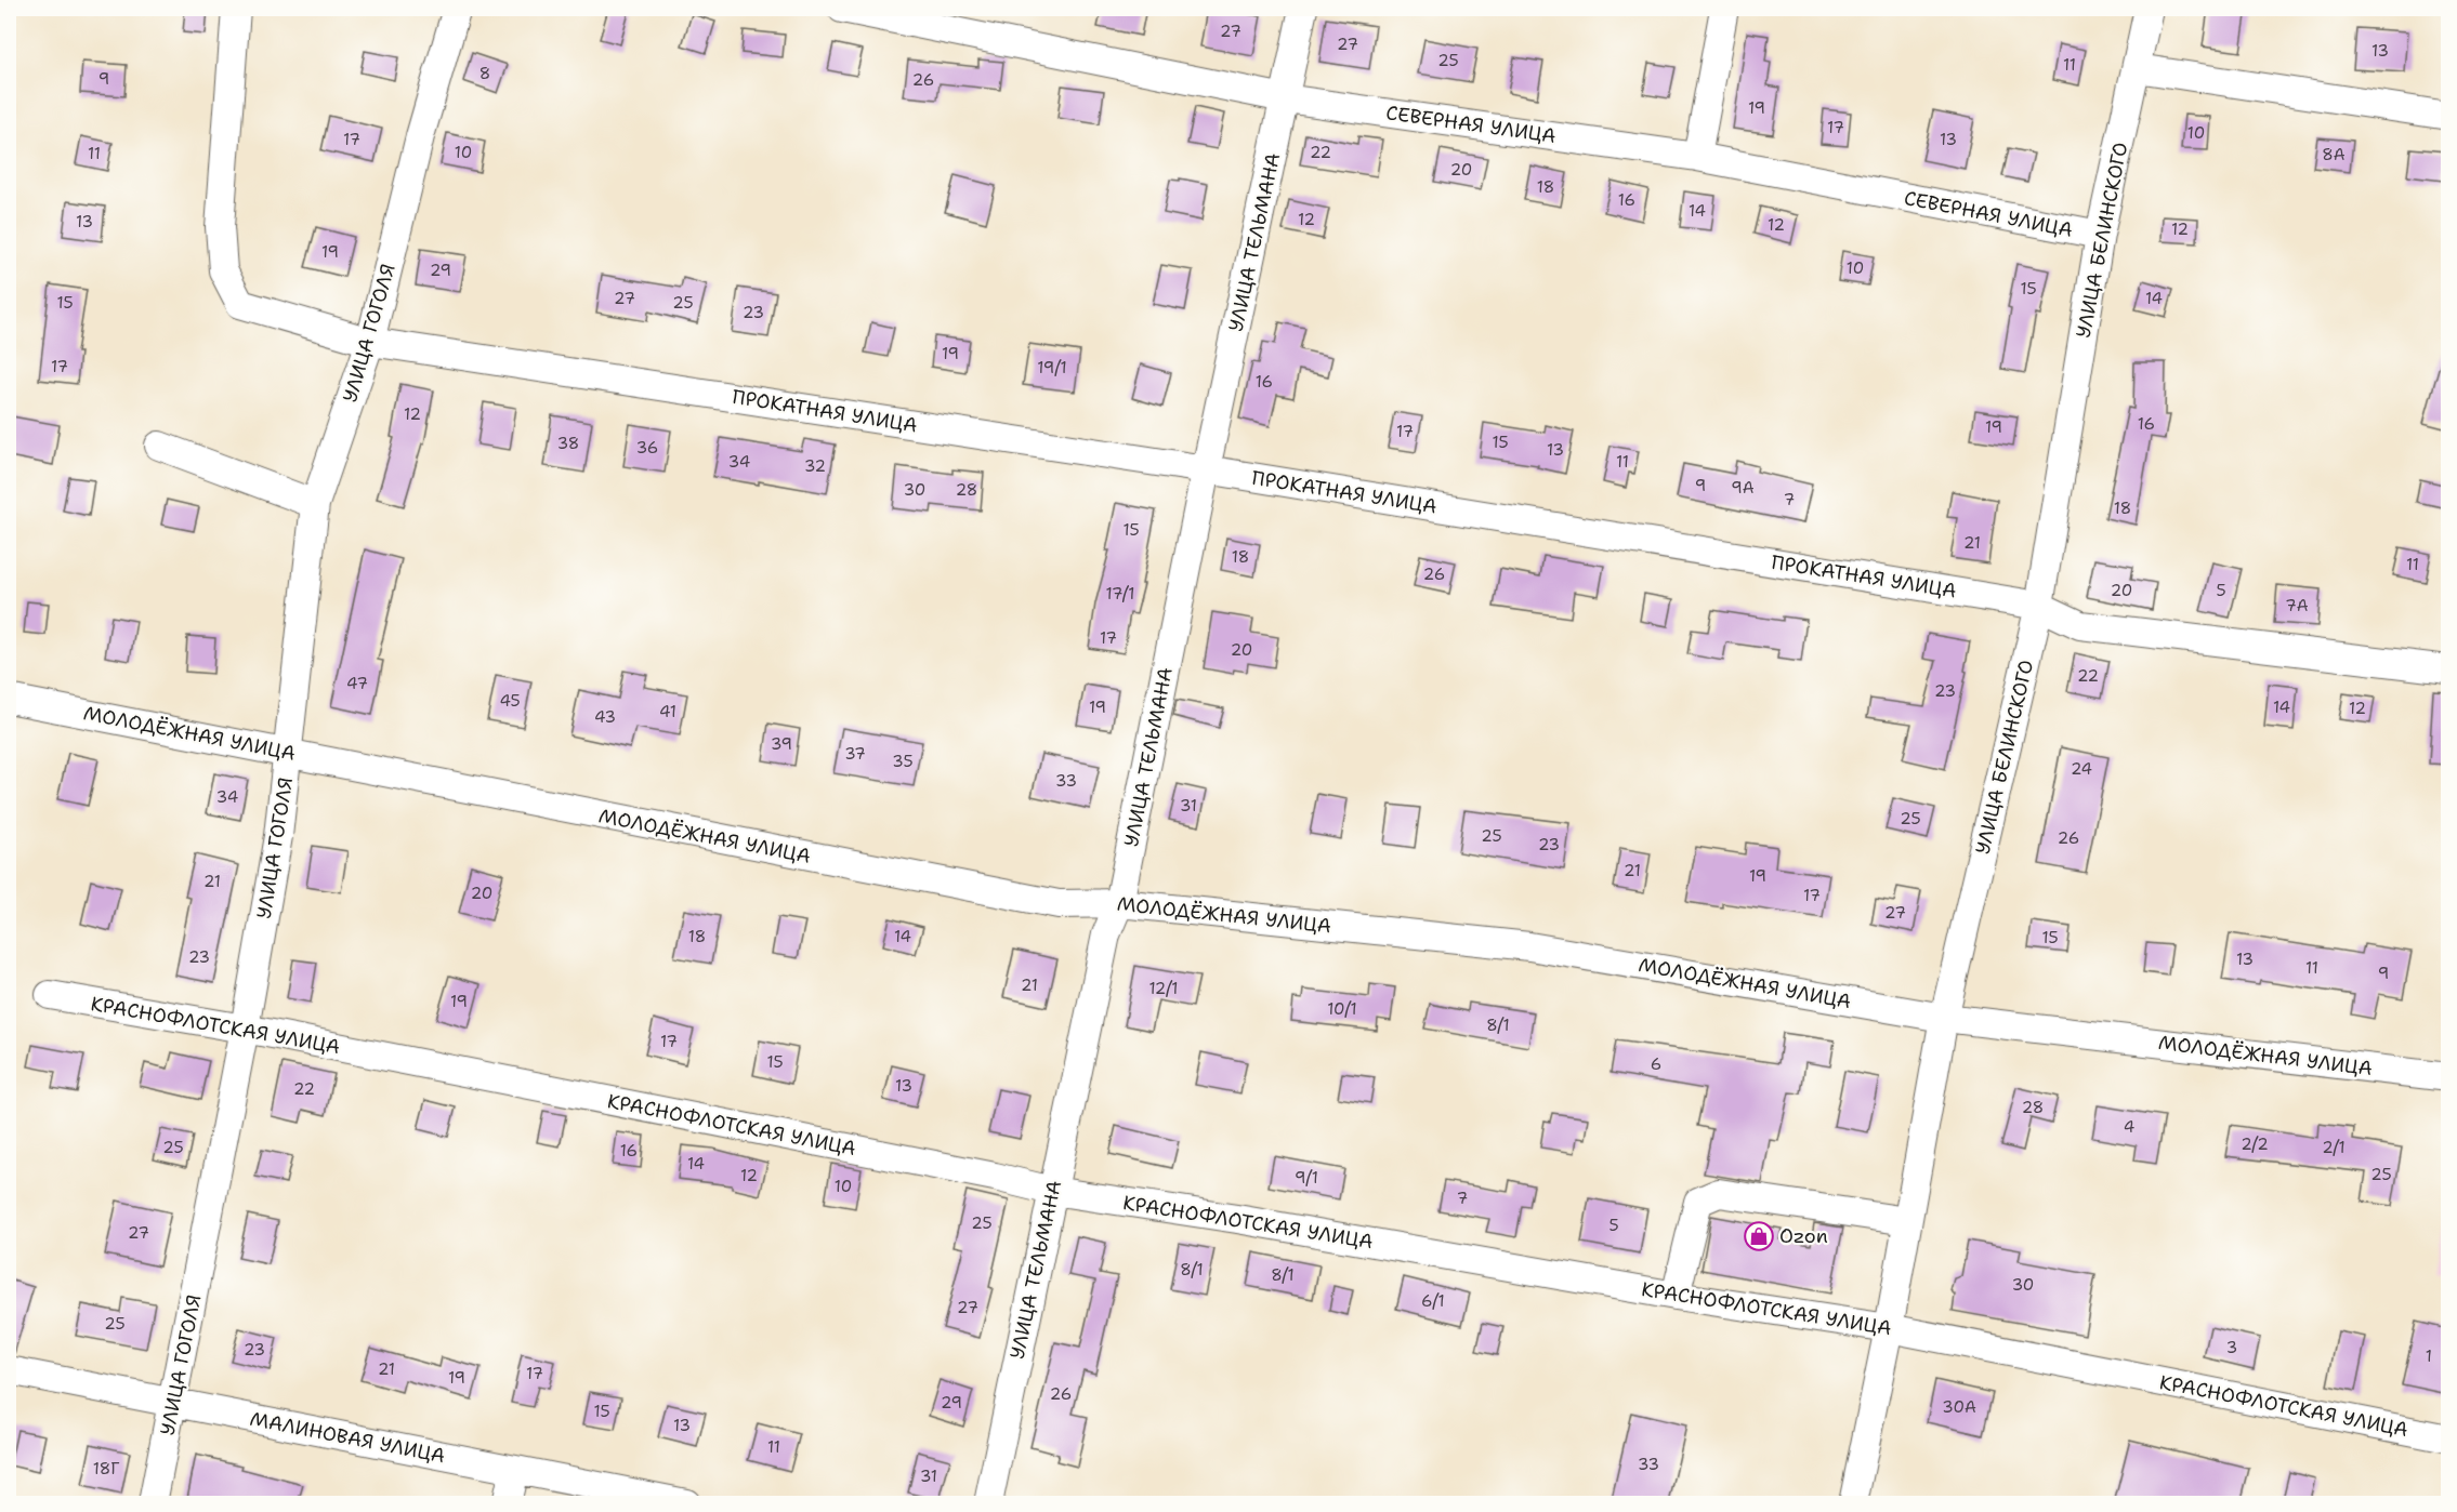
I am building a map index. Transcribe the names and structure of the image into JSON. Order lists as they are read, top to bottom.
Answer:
{
  "streets": {
    "street": [
      "СЕВЕРНАЯ УЛИЦА",
      "УЛИЦА БЕЛИНСКОГО",
      "УЛИЦА ТЕЛЬМАНА",
      "УЛИЦА ГОГОЛЯ",
      "ПРОКАТНАЯ УЛИЦА",
      "МОЛОДЁЖНАЯ УЛИЦА",
      "КРАСНОФЛОТСКАЯ УЛИЦА",
      "МАЛИНОВАЯ УЛИЦА"
    ]
  },
  "crossings": [
    ["СЕВЕРНАЯ УЛИЦА", "УЛИЦА БЕЛИНСКОГО"],
    ["СЕВЕРНАЯ УЛИЦА", "УЛИЦА ТЕЛЬМАНА"],
    ["УЛИЦА БЕЛИНСКОГО", "ПРОКАТНАЯ УЛИЦА"],
    ["УЛИЦА БЕЛИНСКОГО", "МОЛОДЁЖНАЯ УЛИЦА"],
    ["УЛИЦА БЕЛИНСКОГО", "КРАСНОФЛОТСКАЯ УЛИЦА"],
    ["УЛИЦА ТЕЛЬМАНА", "ПРОКАТНАЯ УЛИЦА"],
    ["УЛИЦА ТЕЛЬМАНА", "МОЛОДЁЖНАЯ УЛИЦА"],
    ["УЛИЦА ТЕЛЬМАНА", "КРАСНОФЛОТСКАЯ УЛИЦА"],
    ["УЛИЦА ГОГОЛЯ", "ПРОКАТНАЯ УЛИЦА"],
    ["УЛИЦА ГОГОЛЯ", "МОЛОДЁЖНАЯ УЛИЦА"],
    ["УЛИЦА ГОГОЛЯ", "КРАСНОФЛОТСКАЯ УЛИЦА"],
    ["УЛИЦА ГОГОЛЯ", "МАЛИНОВАЯ УЛИЦА"]
  ],
  "places": {
    "shop": ["Ozon"]
  },
  "house_numbers": [
    "27",
    "27",
    "13",
    "25",
    "11",
    "8",
    "9",
    "26",
    "19",
    "17",
    "10",
    "17",
    "13",
    "10",
    "22",
    "11",
    "8А",
    "20",
    "18",
    "16",
    "14",
    "12",
    "13",
    "12",
    "12",
    "19",
    "10",
    "29",
    "15",
    "27",
    "14",
    "15",
    "25",
    "23",
    "19",
    "17",
    "19/1",
    "16",
    "12",
    "16",
    "19",
    "17",
    "15",
    "38",
    "36",
    "13",
    "34",
    "11",
    "32",
    "9",
    "9А",
    "30",
    "28",
    "7",
    "18",
    "15",
    "21",
    "18",
    "11",
    "26",
    "20",
    "5",
    "17/1",
    "7А",
    "17",
    "20",
    "22",
    "47",
    "23",
    "45",
    "19",
    "14",
    "12",
    "41",
    "43",
    "39",
    "37",
    "35",
    "24",
    "33",
    "34",
    "31",
    "25",
    "25",
    "26",
    "23",
    "21",
    "19",
    "21",
    "20",
    "17",
    "27",
    "18",
    "14",
    "15",
    "23",
    "13",
    "11",
    "9",
    "21",
    "12/1",
    "19",
    "10/1",
    "8/1",
    "17",
    "15",
    "6",
    "13",
    "22",
    "28",
    "4",
    "2/2",
    "25",
    "2/1",
    "16",
    "14",
    "25",
    "12",
    "9/1",
    "10",
    "7",
    "25",
    "5",
    "27",
    "8/1",
    "8/1",
    "30",
    "6/1",
    "27",
    "25",
    "3",
    "23",
    "1",
    "21",
    "17",
    "19",
    "26",
    "29",
    "30А",
    "15",
    "13",
    "11",
    "33",
    "18Г",
    "31"
  ]
}
